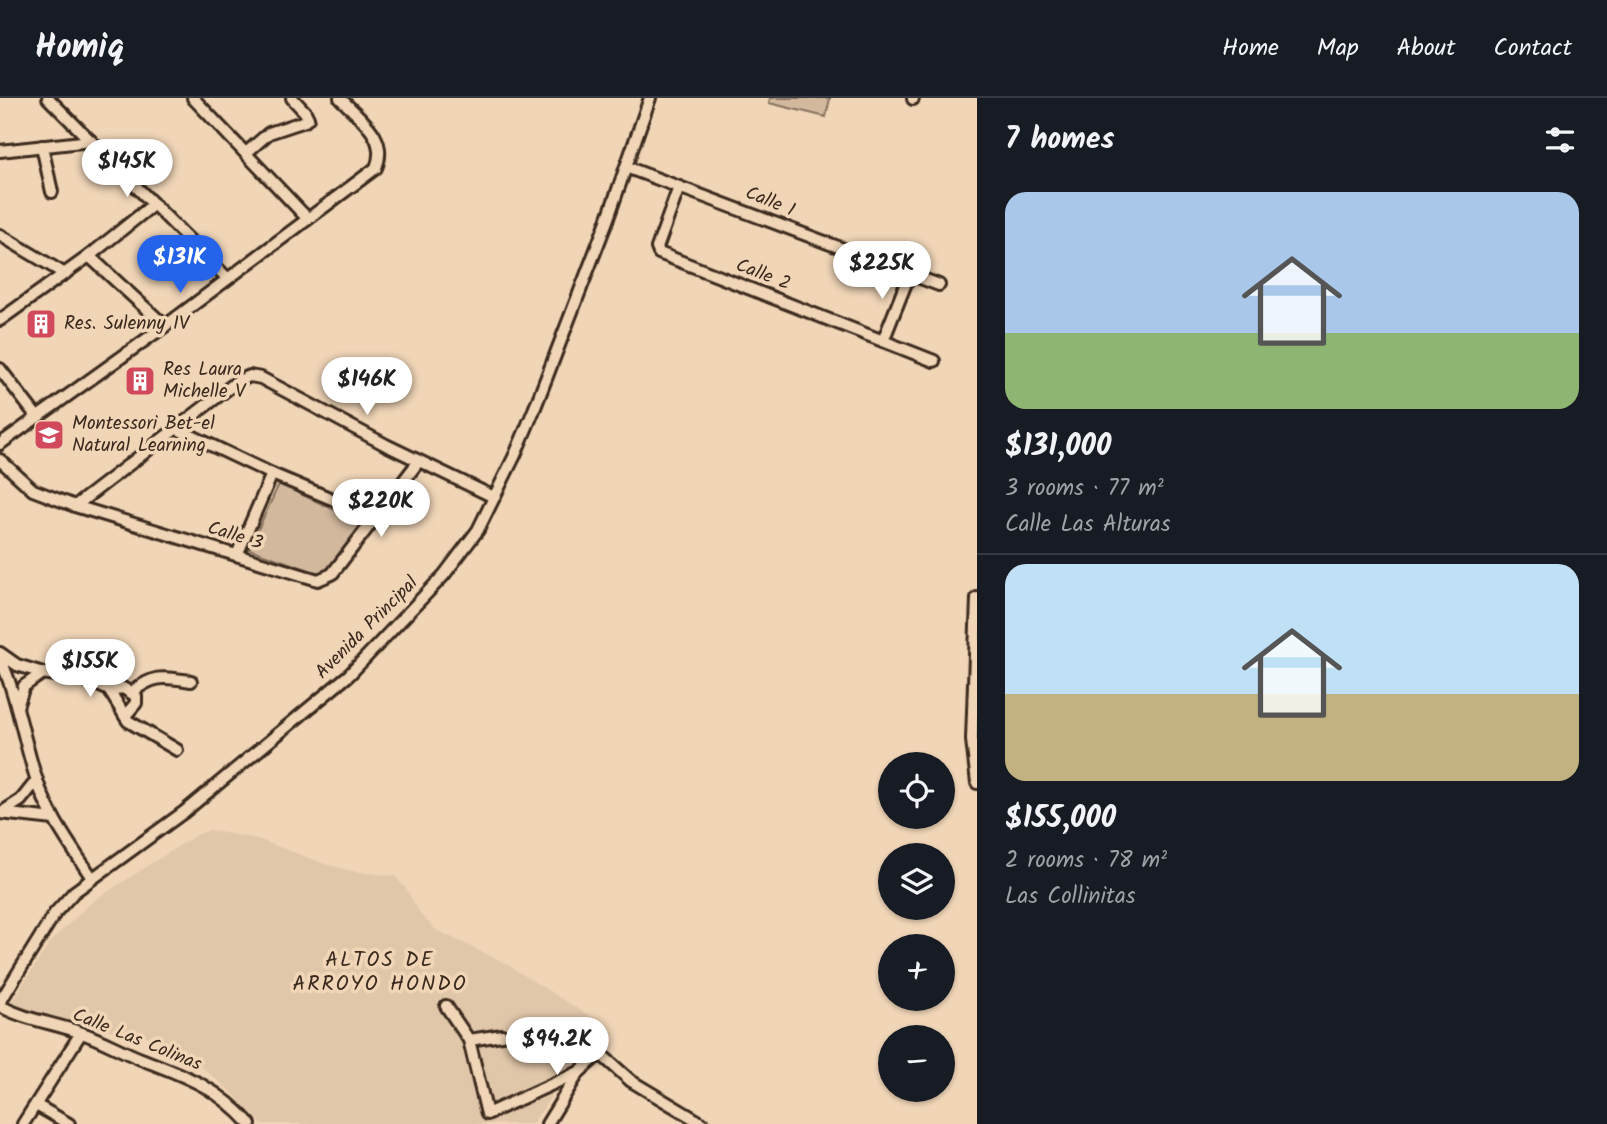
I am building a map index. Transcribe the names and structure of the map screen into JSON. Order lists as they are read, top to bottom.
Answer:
{
  "streets": {
    "street": [
      "Calle 1",
      "Calle 2",
      "Calle 3",
      "Avenida Principal",
      "Calle Las Colinas"
    ]
  },
  "crossings": [
    ["Calle 1", "Calle 2"],
    ["Calle 1", "Avenida Principal"],
    ["Avenida Principal", "Calle Las Colinas"]
  ],
  "districts": ["ALTOS DE ARROYO HONDO"],
  "places": {
    "building": ["Res. Sulenny IV", "Res Laura Michelle V"],
    "school or university": ["Montessori Bet-el Natural Learning"]
  },
  "page": {
    "header": "Homiq",
    "nav": [
      "Home",
      "Map",
      "About",
      "Contact"
    ],
    "heading": "7 homes",
    "price": [
      "$145K",
      "$131K",
      "$225K",
      "$146K",
      "$220K",
      "$155K",
      "$94.2K"
    ],
    "list": [
      {
        "name": "$131,000",
        "note": "3 rooms · 77 m² · Calle Las Alturas"
      },
      {
        "name": "$155,000",
        "note": "2 rooms · 78 m² · Las Collinitas"
      }
    ],
    "map_buttons": ["+", "−"]
  }
}
